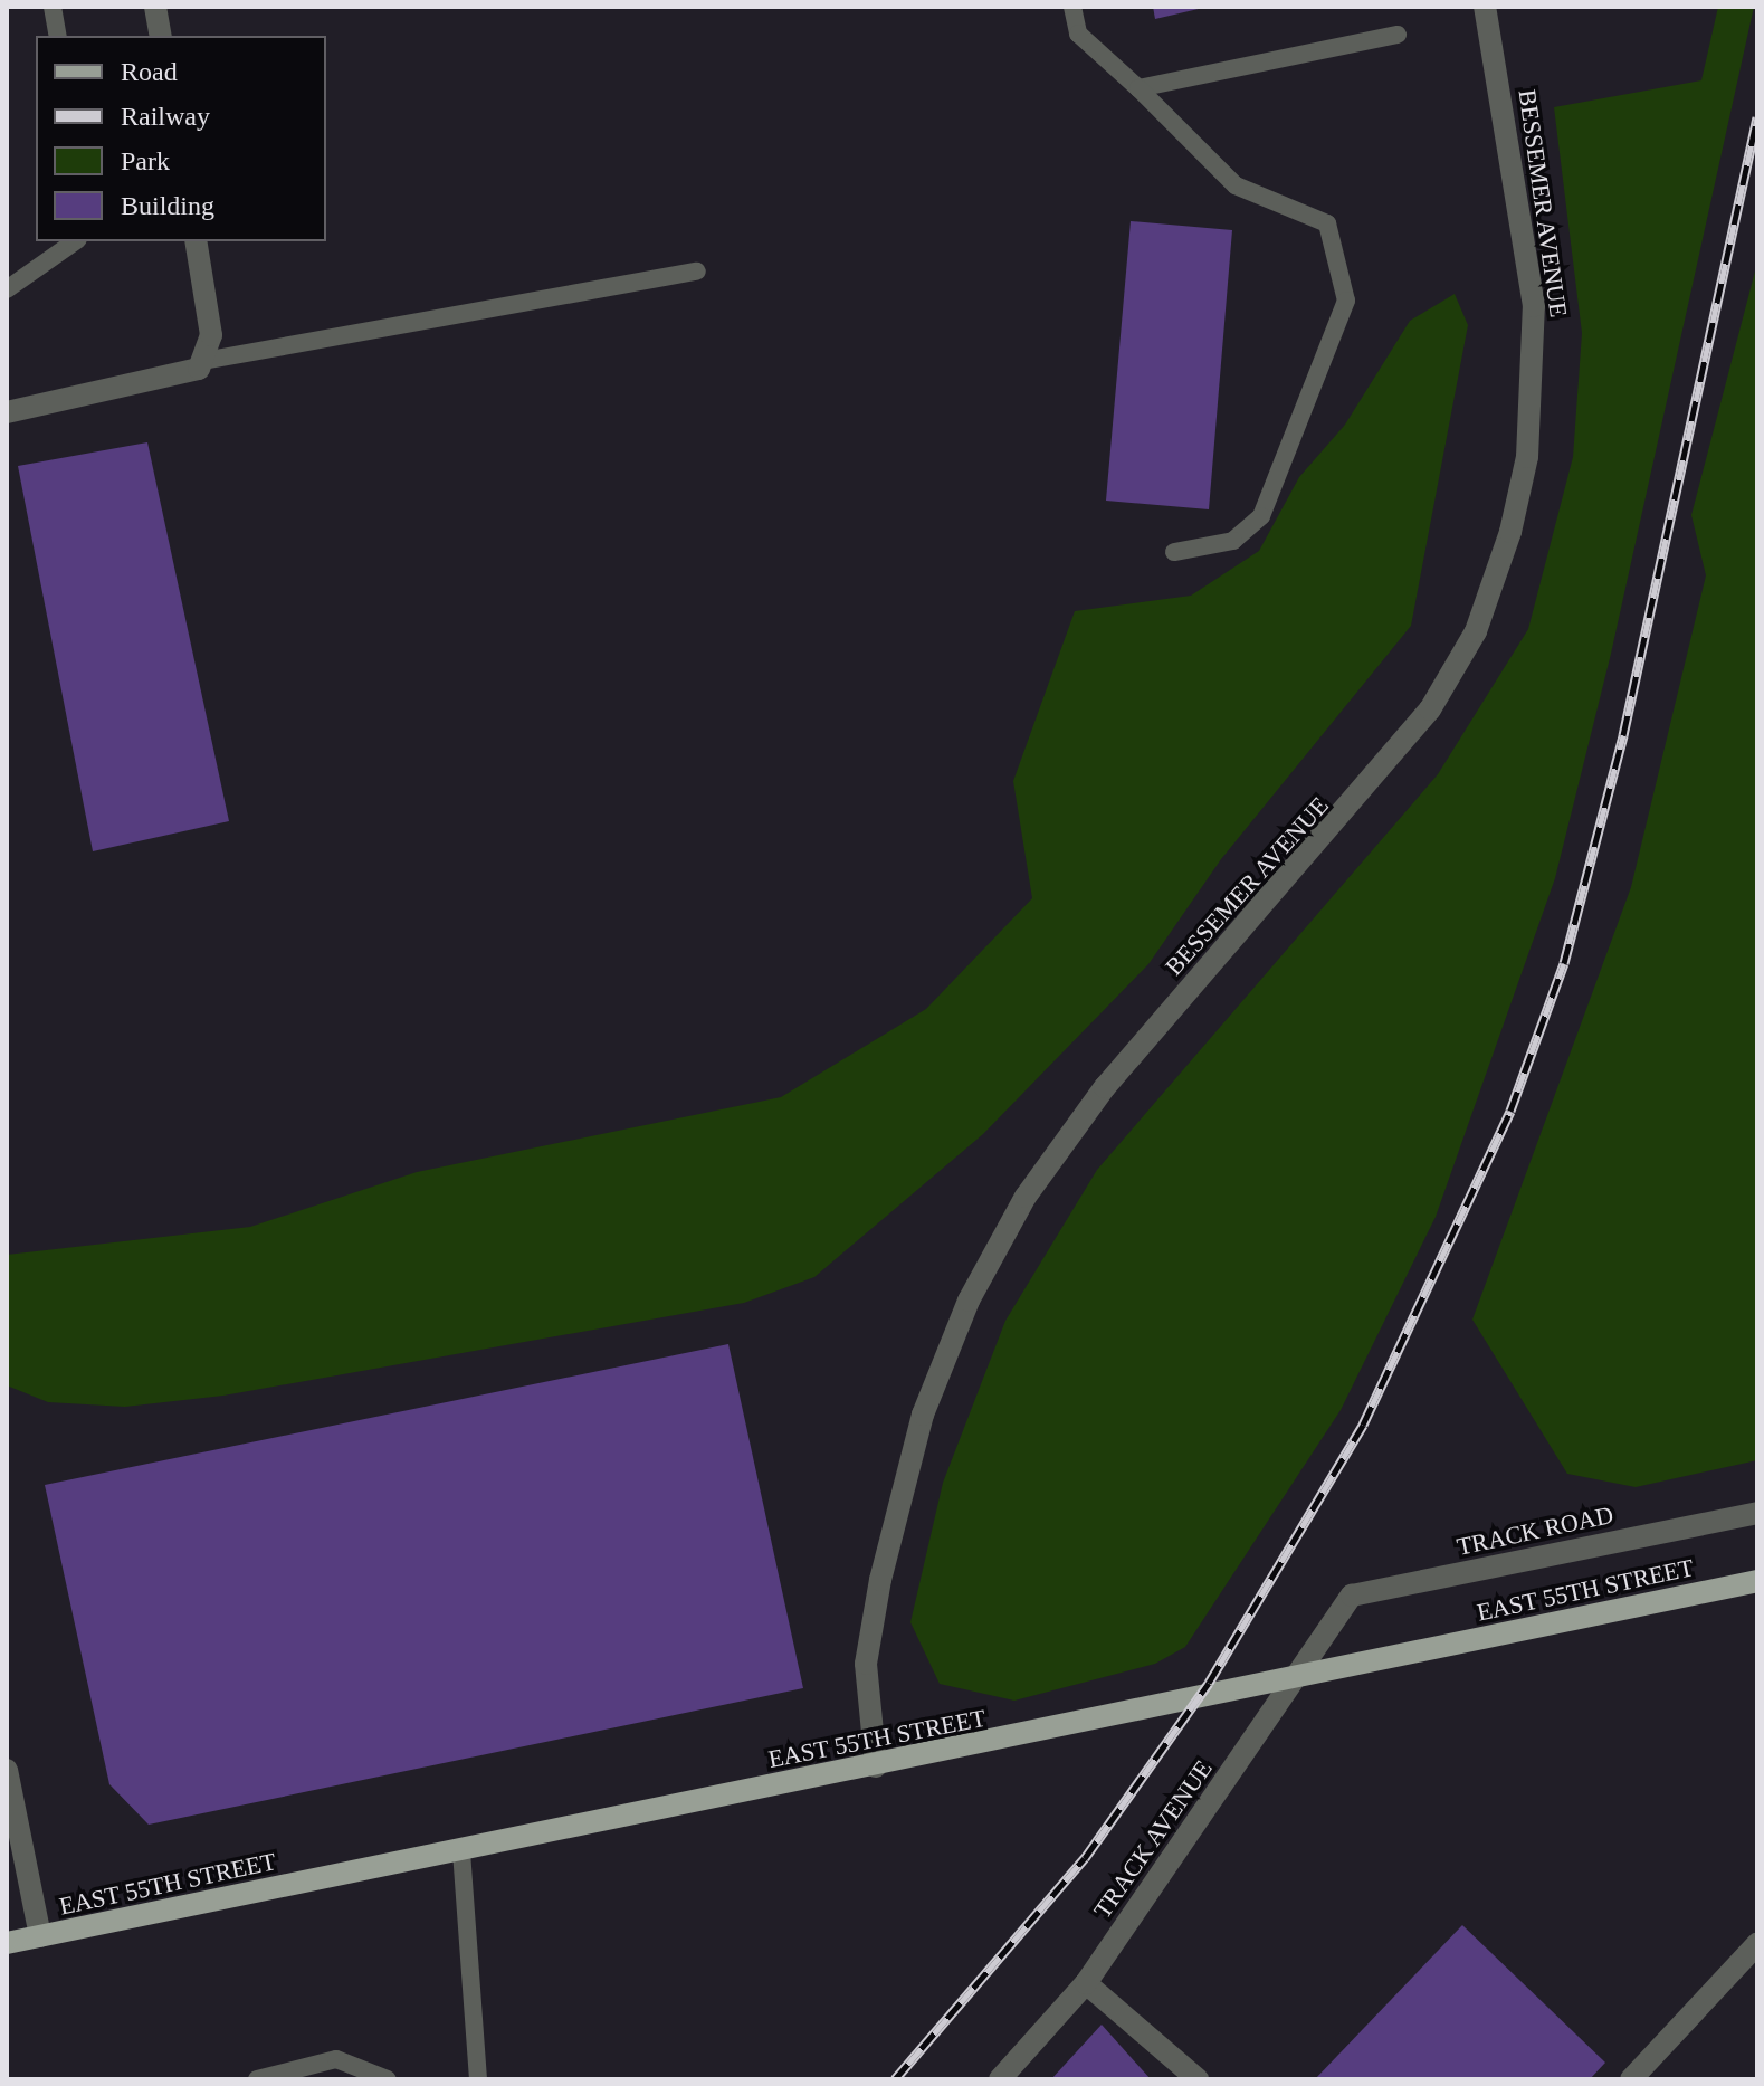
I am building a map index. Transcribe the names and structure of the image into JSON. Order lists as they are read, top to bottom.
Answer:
{
  "streets": {
    "main road": ["EAST 55TH STREET"],
    "street": ["BESSEMER AVENUE", "TRACK ROAD", "TRACK AVENUE"]
  },
  "crossings": [
    ["BESSEMER AVENUE", "EAST 55TH STREET"],
    ["TRACK ROAD", "TRACK AVENUE"]
  ],
  "legend": [
    "Road",
    "Railway",
    "Park",
    "Building"
  ]
}
